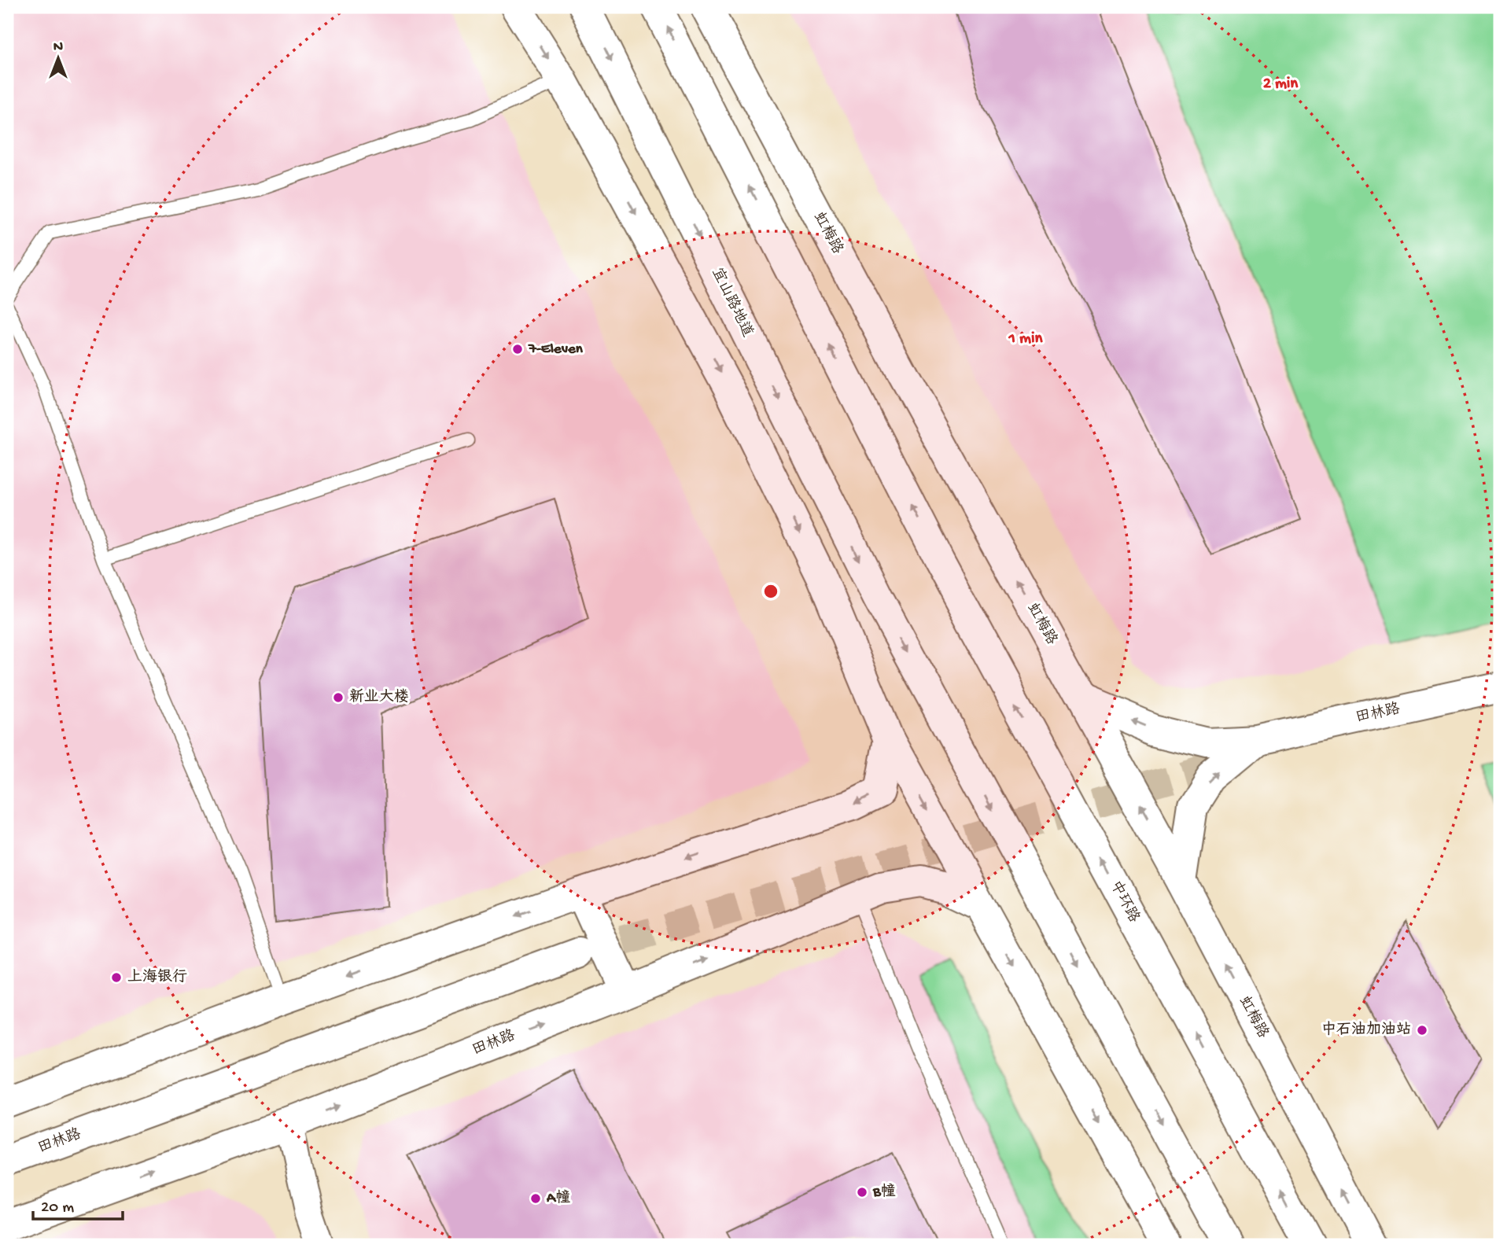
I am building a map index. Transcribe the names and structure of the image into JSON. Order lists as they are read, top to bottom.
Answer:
{
  "streets": {
    "main road": [
      "虹梅路",
      "宜山路地道",
      "田林路",
      "中环路"
    ]
  },
  "crossings": [
    ["虹梅路", "田林路"]
  ],
  "places": [
    "7-Eleven",
    "新业大楼",
    "上海银行",
    "中石油加油站",
    "B幢",
    "A幢"
  ],
  "scale_bar": "20 m",
  "north": "top",
  "rings": ["2 min", "1 min"]
}
